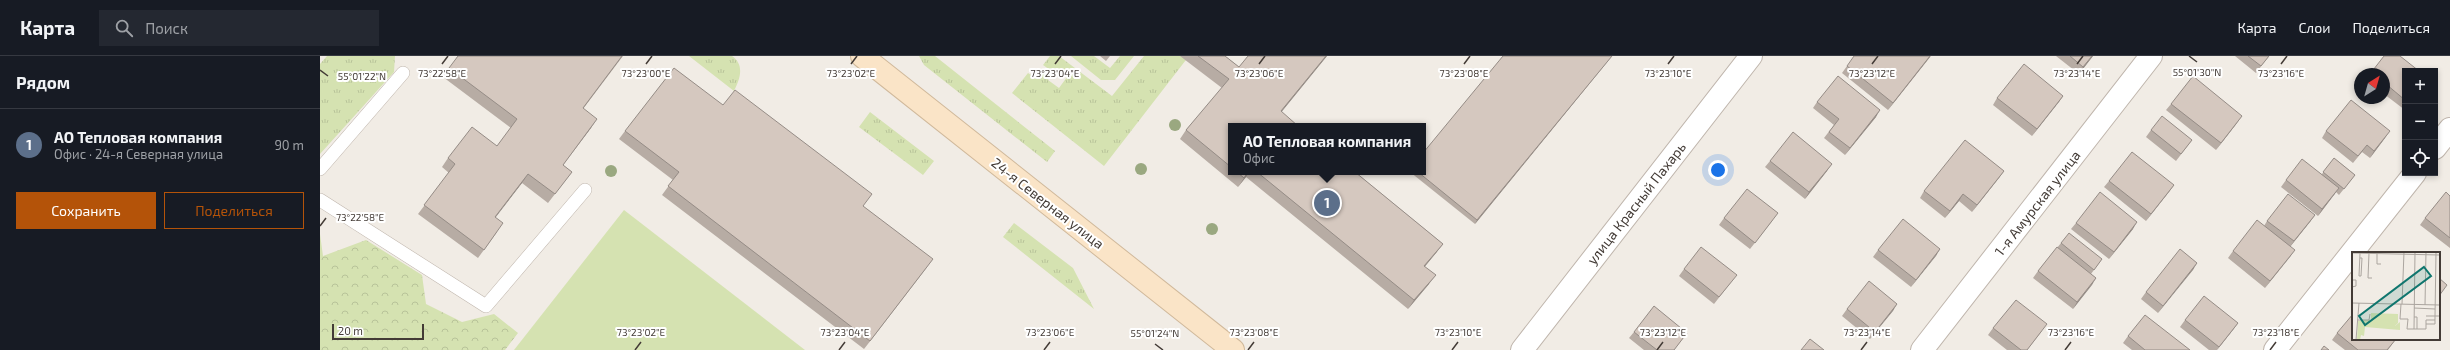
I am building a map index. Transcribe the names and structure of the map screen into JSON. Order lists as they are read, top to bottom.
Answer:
{
  "streets": {
    "main road": ["24-я Северная улица"],
    "street": ["улица Красный Пахарь", "1-я Амурская улица"]
  },
  "scale_bar": "20 m",
  "north": "top right",
  "page": {
    "header": "Карта",
    "search": "Поиск",
    "nav": ["Карта", "Слои", "Поделиться"],
    "heading": "Рядом",
    "map_buttons": ["+", "−"],
    "list": [
      {
        "mark": "1",
        "name": "АО Тепловая компания",
        "note": "Офис · 24-я Северная улица",
        "value": "90 m"
      }
    ],
    "popup": ["АО Тепловая компания", "Офис"],
    "buttons": ["Сохранить", "Поделиться"],
    "pins": "1",
    "scale": "20 m"
  },
  "coordinates": [
    "55°01'30\"N",
    "73°22'58\"E",
    "73°23'00\"E",
    "73°23'02\"E",
    "73°23'04\"E",
    "73°23'06\"E",
    "73°23'10\"E",
    "73°23'08\"E",
    "73°23'12\"E",
    "73°23'14\"E",
    "73°23'16\"E",
    "55°01'22\"N",
    "73°23'18\"E",
    "55°01'24\"N"
  ]
}
